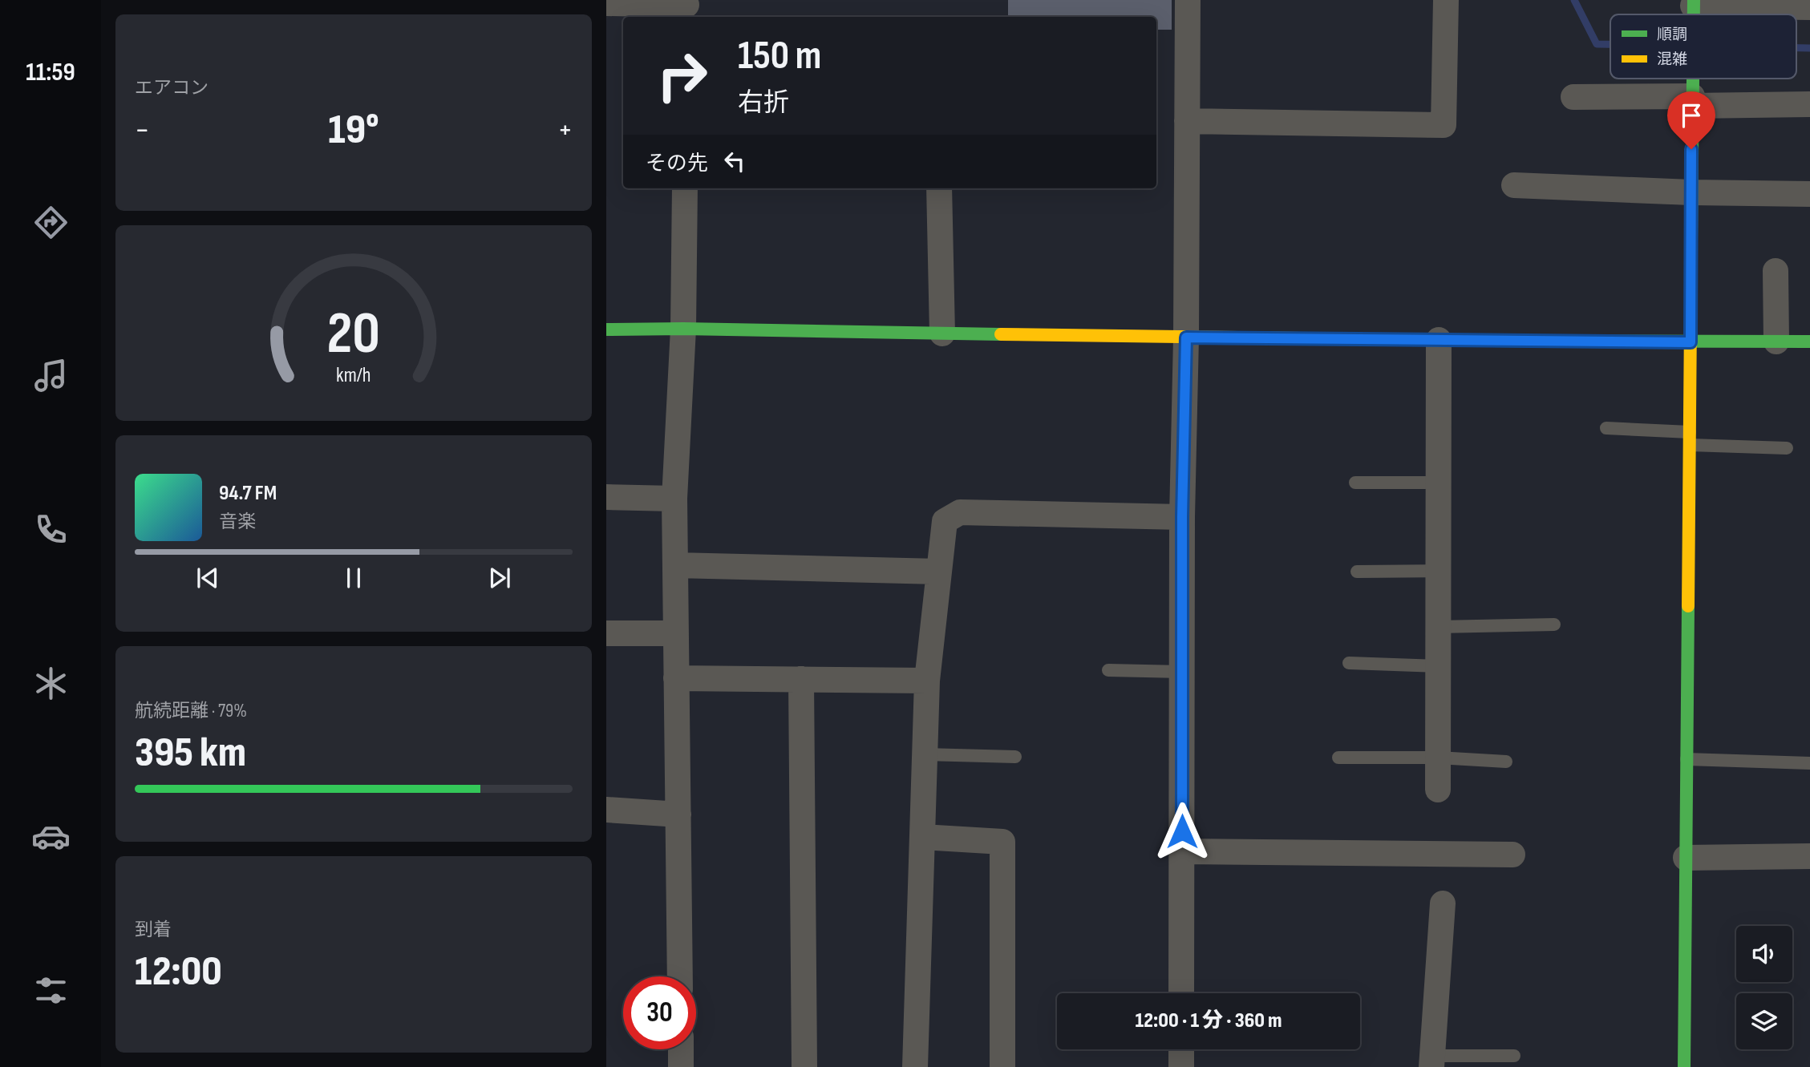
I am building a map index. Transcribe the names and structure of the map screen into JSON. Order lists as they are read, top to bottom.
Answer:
{
  "legend": ["順調", "混雑"],
  "page": {
    "tabs": "11:59",
    "tile": [
      "エアコン",
      ["航続距離 · 79%", "395 km"],
      ["到着", "12:00"]
    ],
    "turn": ["150 m", "右折"],
    "heat": ["−", "19°", "+"],
    "then": "その先",
    "song": ["94.7 FM", "音楽"],
    "limit": "30",
    "trip": "12:00 · 1 分 · 360 m",
    "gauge": ["20", "km/h"]
  }
}
